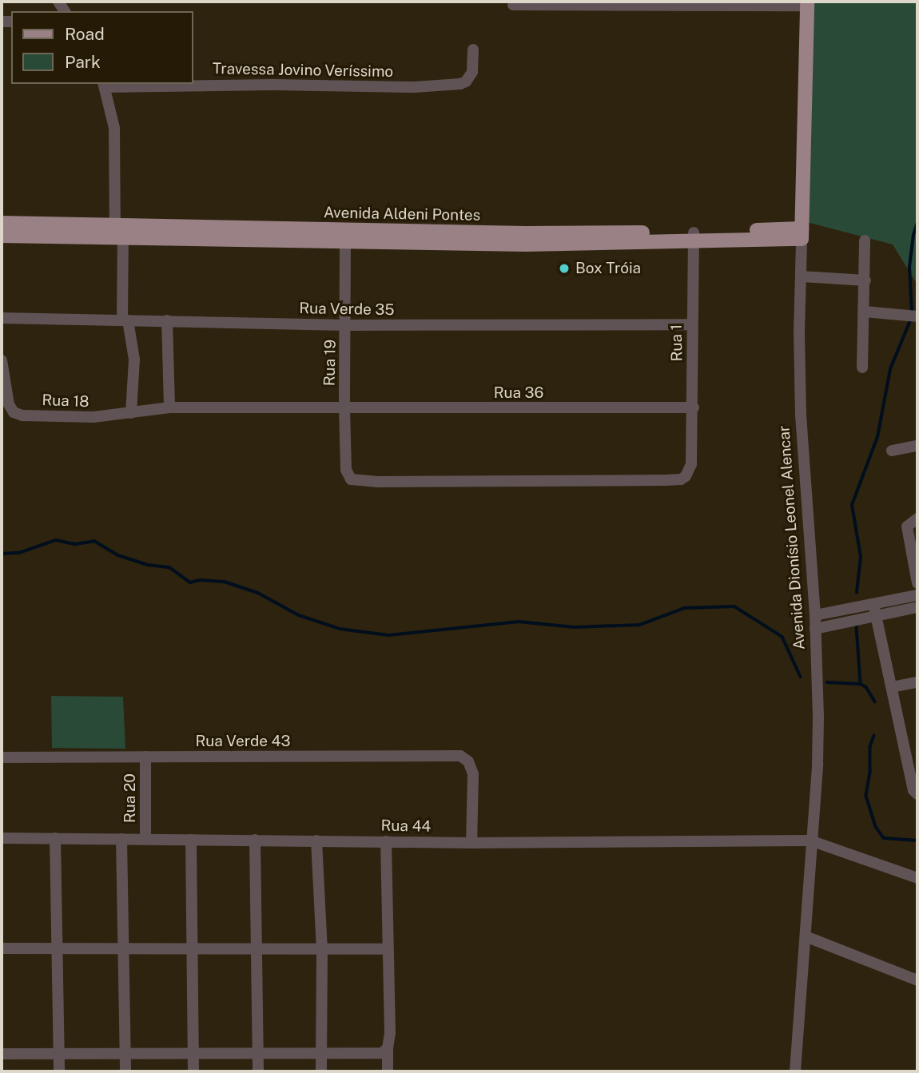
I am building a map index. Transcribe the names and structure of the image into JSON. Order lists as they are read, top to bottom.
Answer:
{
  "streets": {
    "main road": ["Avenida Aldeni Pontes", "Avenida Dionísio Leonel Alencar"],
    "street": [
      "Travessa Jovino Veríssimo",
      "Rua Verde 35",
      "Rua 1",
      "Rua 19",
      "Rua 36",
      "Rua 18",
      "Rua Verde 43",
      "Rua 20",
      "Rua 44"
    ]
  },
  "crossings": [
    ["Avenida Aldeni Pontes", "Rua 1"],
    ["Avenida Aldeni Pontes", "Rua 19"],
    ["Avenida Aldeni Pontes", "Avenida Dionísio Leonel Alencar"],
    ["Rua Verde 35", "Rua 1"],
    ["Rua Verde 35", "Rua 19"],
    ["Rua 1", "Rua 19"],
    ["Rua 1", "Rua 36"],
    ["Rua 19", "Rua 36"],
    ["Rua 19", "Rua 18"],
    ["Rua 36", "Rua 18"],
    ["Avenida Dionísio Leonel Alencar", "Rua 44"],
    ["Rua Verde 43", "Rua 20"],
    ["Rua Verde 43", "Rua 44"],
    ["Rua 20", "Rua 44"]
  ],
  "places": ["Box Tróia"],
  "legend": ["Road", "Park"]
}
